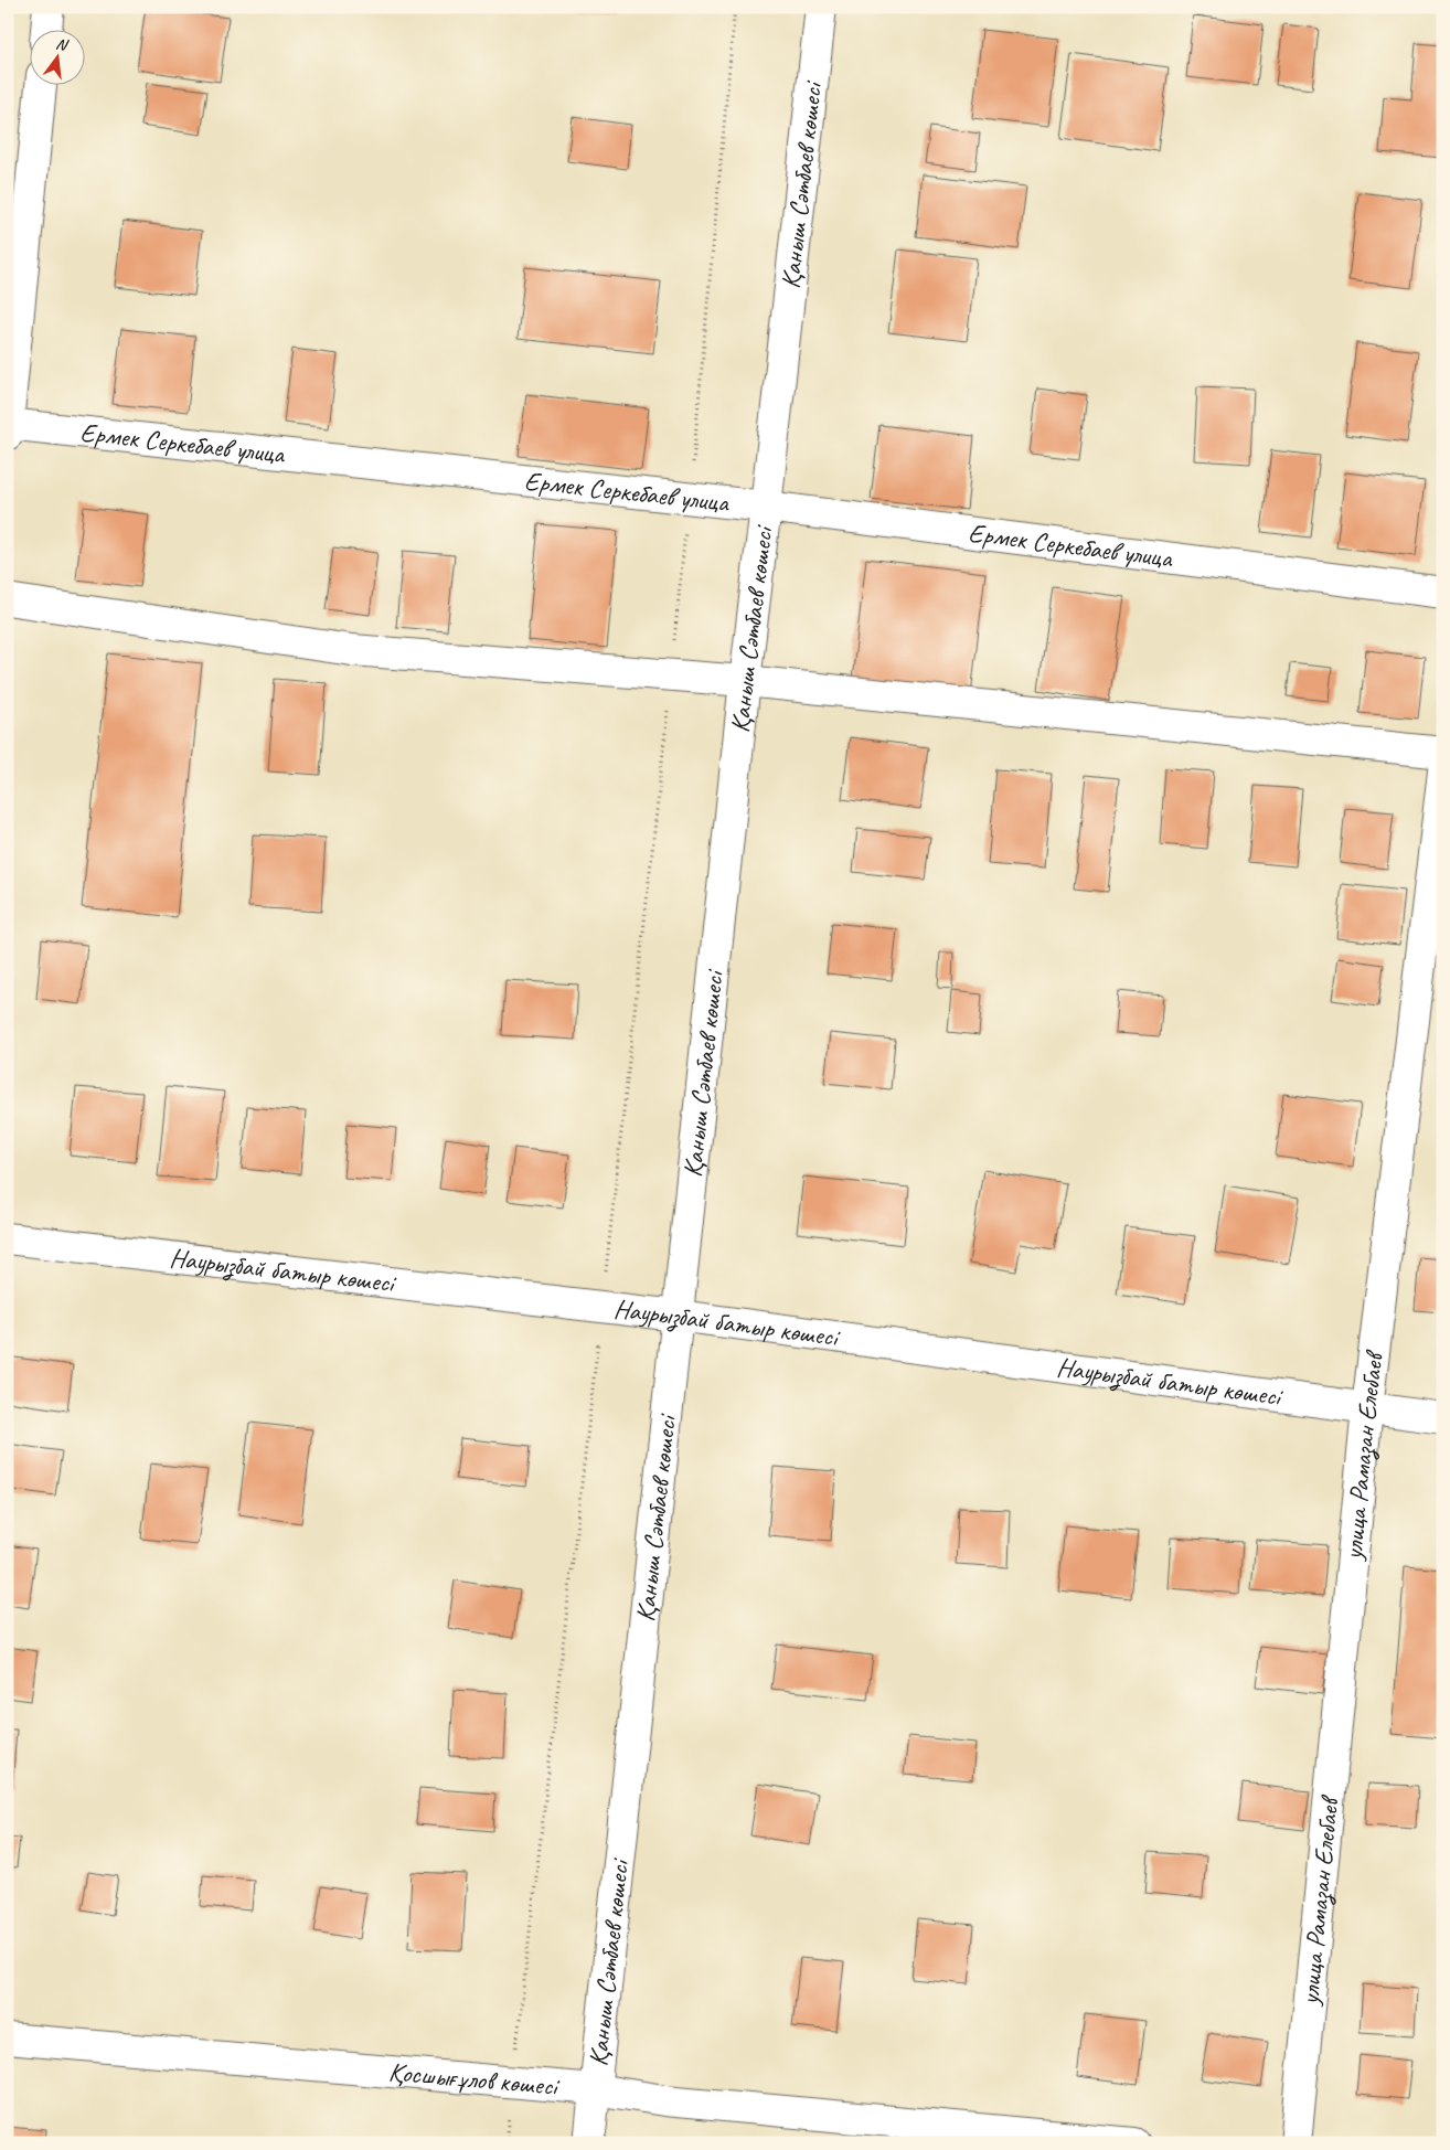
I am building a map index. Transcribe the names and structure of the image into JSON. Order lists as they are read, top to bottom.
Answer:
{
  "streets": {
    "street": [
      "Қаныш Сәтбаев көшесі",
      "Ермек Серкебаев улица",
      "Наурызбай батыр көшесі",
      "улица Рамазан Елебаев",
      "Қосшығұлов көшесі"
    ]
  },
  "crossings": [
    ["Қаныш Сәтбаев көшесі", "Ермек Серкебаев улица"],
    ["Қаныш Сәтбаев көшесі", "Наурызбай батыр көшесі"],
    ["Қаныш Сәтбаев көшесі", "Қосшығұлов көшесі"],
    ["Наурызбай батыр көшесі", "улица Рамазан Елебаев"]
  ],
  "north": "top"
}
